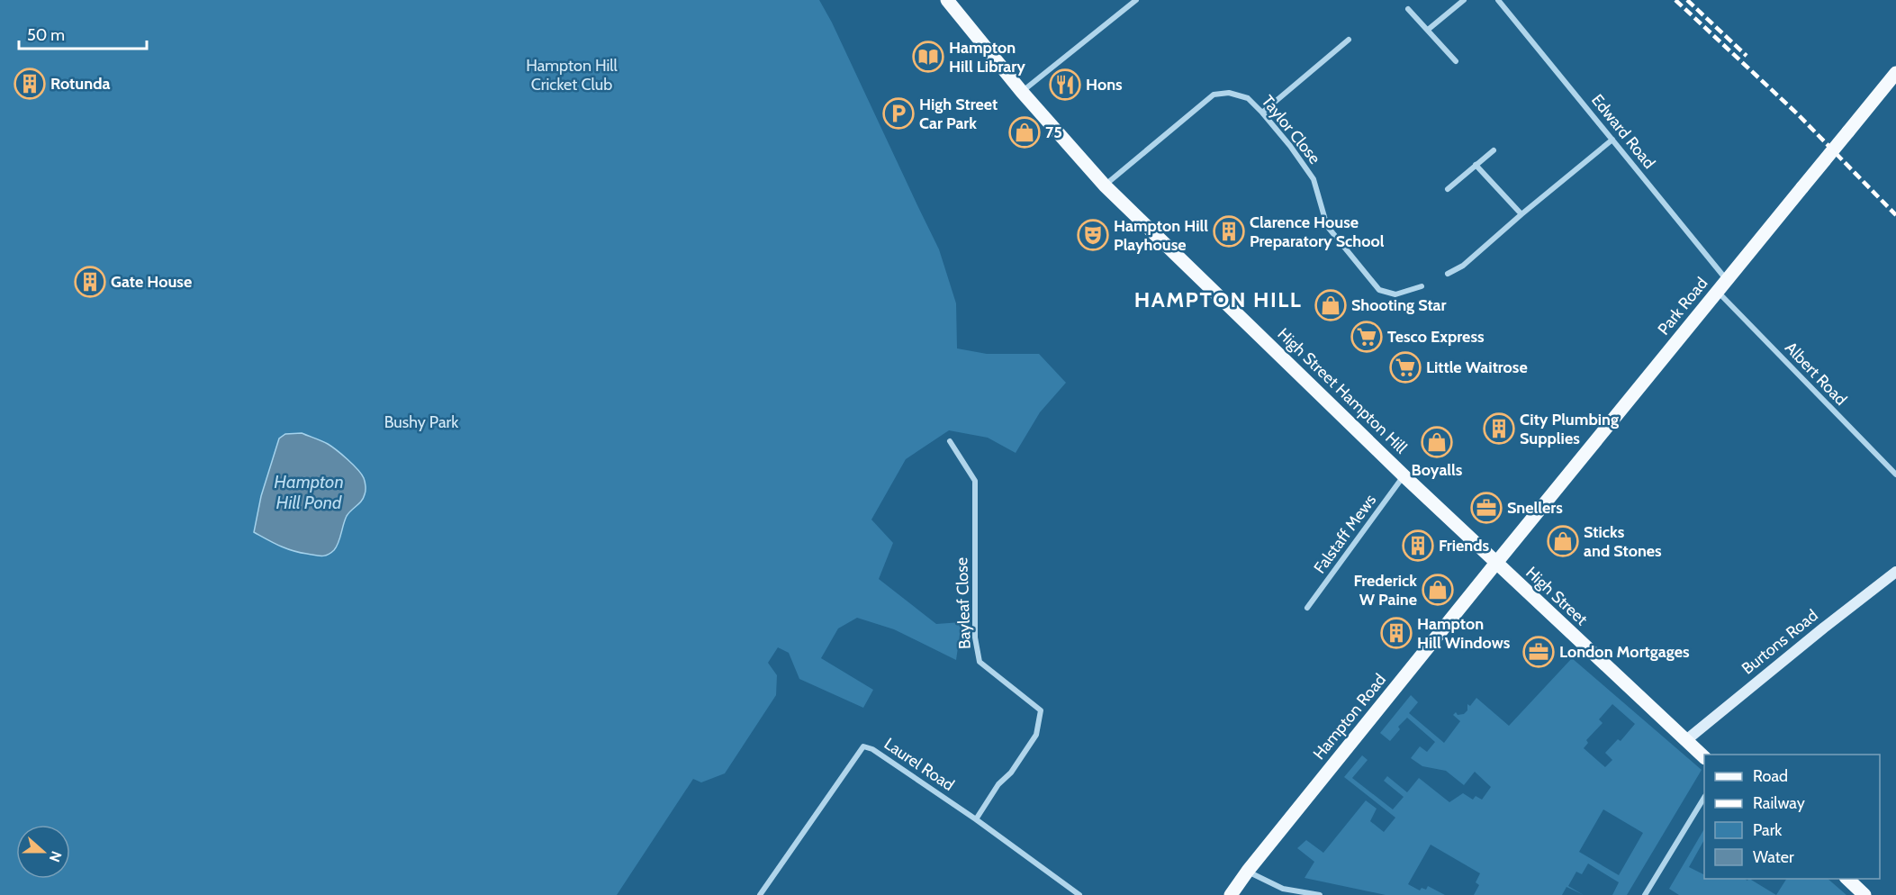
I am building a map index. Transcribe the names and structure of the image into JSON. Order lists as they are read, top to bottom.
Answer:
{
  "streets": {
    "main road": [
      "Park Road",
      "High Street Hampton Hill",
      "High Street",
      "Hampton Road"
    ],
    "street": [
      "Taylor Close",
      "Edward Road",
      "Albert Road",
      "Falstaff Mews",
      "Bayleaf Close",
      "Burtons Road",
      "Laurel Road"
    ]
  },
  "crossings": [
    ["Taylor Close", "High Street Hampton Hill"],
    ["Edward Road", "Park Road"],
    ["Park Road", "Albert Road"],
    ["Park Road", "High Street"],
    ["Park Road", "Hampton Road"],
    ["High Street Hampton Hill", "Falstaff Mews"],
    ["High Street Hampton Hill", "High Street"],
    ["Falstaff Mews", "High Street"],
    ["High Street", "Burtons Road"],
    ["High Street", "Hampton Road"],
    ["Bayleaf Close", "Laurel Road"]
  ],
  "districts": ["HAMPTON HILL"],
  "water": ["Hampton Hill Pond"],
  "parks": ["Hampton Hill Cricket Club", "Bushy Park"],
  "places": {
    "library": ["Hampton Hill Library"],
    "building": [
      "Rotunda",
      "Clarence House Preparatory School",
      "Gate House",
      "City Plumbing Supplies",
      "Friends",
      "Hampton Hill Windows"
    ],
    "restaurant": ["Hons"],
    "parking": ["High Street Car Park"],
    "shop": [
      "75",
      "Shooting Star",
      "Boyalls",
      "Sticks and Stones",
      "Frederick W Paine"
    ],
    "theatre": ["Hampton Hill Playhouse"],
    "supermarket": ["Tesco Express", "Little Waitrose"],
    "office": ["Snellers", "London Mortgages"]
  },
  "legend": [
    "Road",
    "Railway",
    "Park",
    "Water"
  ],
  "scale_bar": "50 m",
  "north": "right"
}
